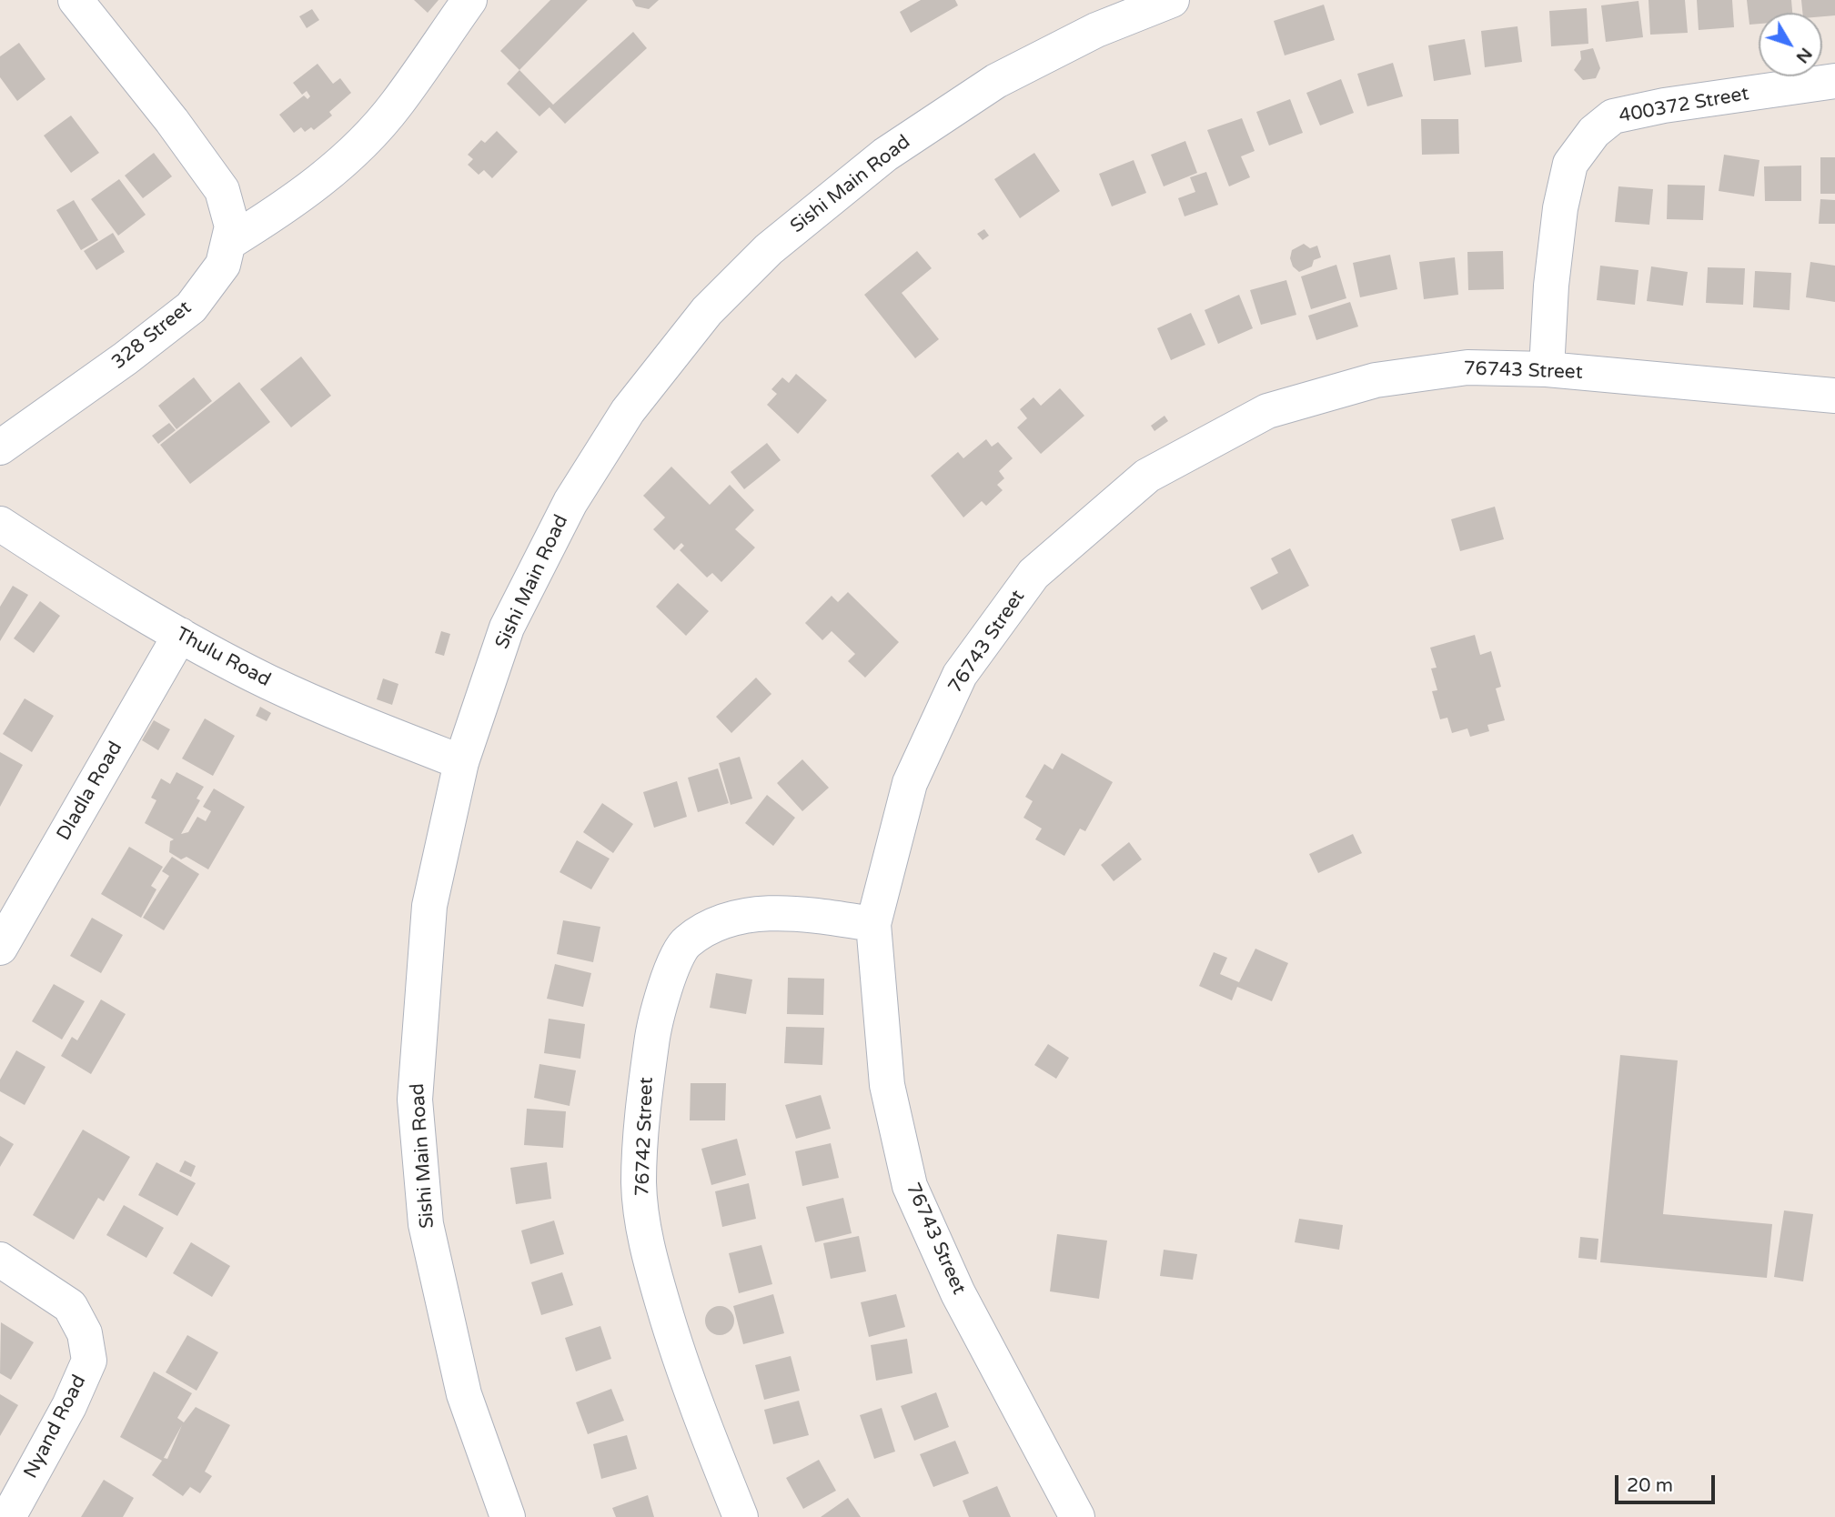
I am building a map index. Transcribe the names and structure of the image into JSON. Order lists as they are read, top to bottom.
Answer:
{
  "streets": {
    "street": [
      "400372 Street",
      "Sishi Main Road",
      "328 Street",
      "76743 Street",
      "Thulu Road",
      "Dladla Road",
      "76742 Street",
      "Nyand Road"
    ]
  },
  "crossings": [
    ["400372 Street", "76743 Street"],
    ["Sishi Main Road", "Thulu Road"],
    ["76743 Street", "76742 Street"],
    ["Thulu Road", "Dladla Road"]
  ],
  "scale_bar": "20 m",
  "north": "bottom right"
}
